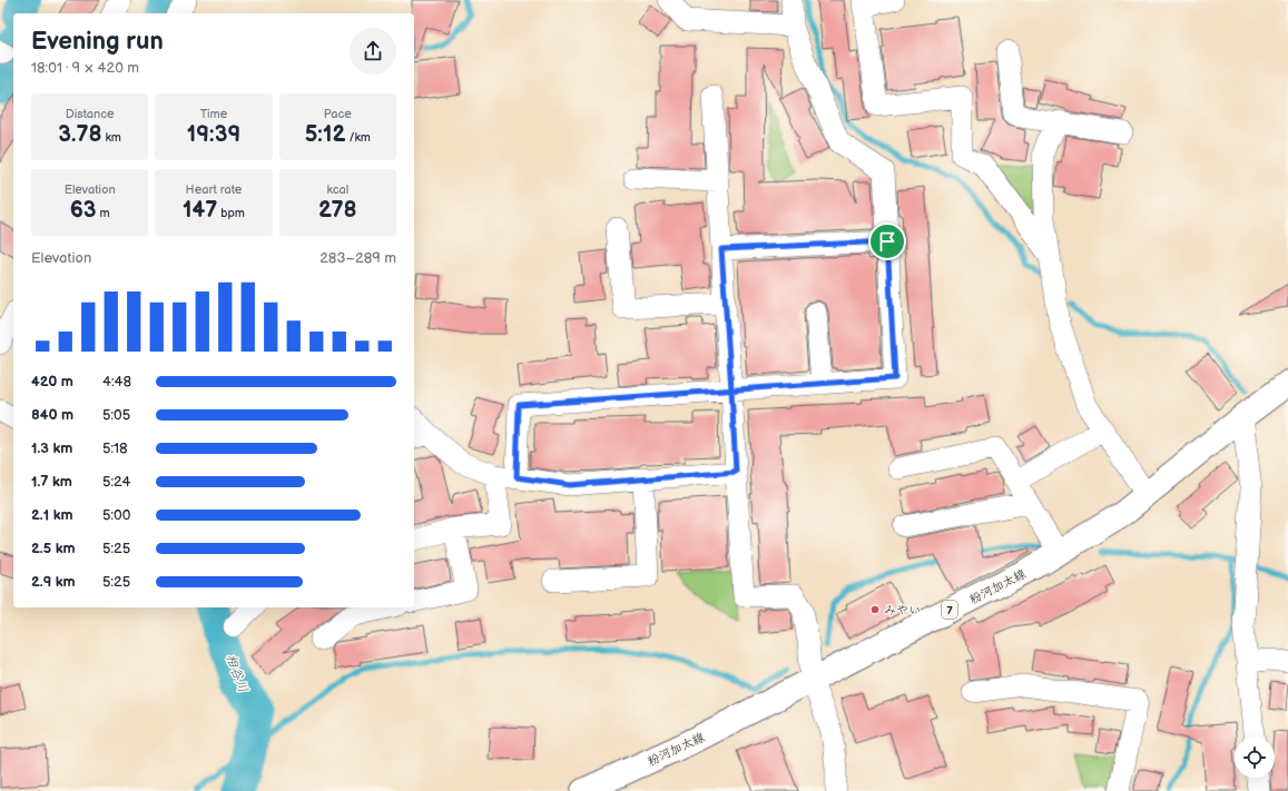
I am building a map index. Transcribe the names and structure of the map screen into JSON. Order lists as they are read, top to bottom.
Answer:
{
  "streets": {
    "main road": ["粉河加太線", "7"]
  },
  "water": ["相谷川"],
  "places": ["みやい"],
  "page": {
    "heading": ["Evening run", "18:01 · 9 × 420 m"],
    "stats": [
      ["Distance", "3.78 km"],
      ["Time", "19:39"],
      ["Pace", "5:12 /km"],
      ["Elevation", "63 m"],
      ["Heart rate", "147 bpm"],
      ["kcal", "278"]
    ],
    "chart": ["Elevation", "283–289 m"],
    "list": [
      {
        "name": "420 m",
        "note": "4:48"
      },
      {
        "name": "840 m",
        "note": "5:05"
      },
      {
        "name": "1.3 km",
        "note": "5:18"
      },
      {
        "name": "1.7 km",
        "note": "5:24"
      },
      {
        "name": "2.1 km",
        "note": "5:00"
      },
      {
        "name": "2.5 km",
        "note": "5:25"
      },
      {
        "name": "2.9 km",
        "note": "5:25"
      }
    ]
  }
}
